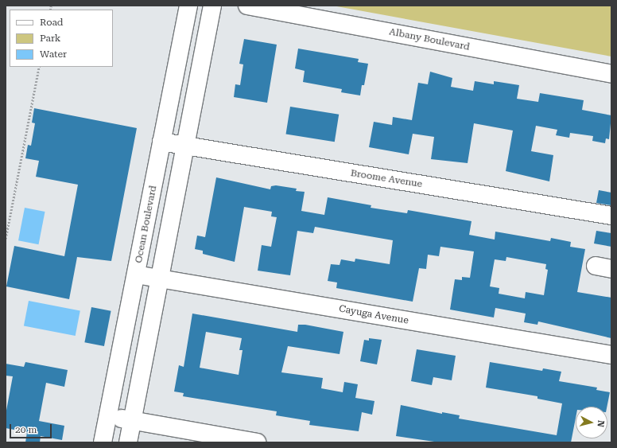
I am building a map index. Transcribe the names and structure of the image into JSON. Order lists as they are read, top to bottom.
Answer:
{
  "streets": {
    "street": [
      "Albany Boulevard",
      "Broome Avenue",
      "Ocean Boulevard",
      "Cayuga Avenue"
    ]
  },
  "crossings": [
    ["Broome Avenue", "Ocean Boulevard"],
    ["Ocean Boulevard", "Cayuga Avenue"]
  ],
  "legend": ["Road", "Park", "Water"],
  "scale_bar": "20 m",
  "north": "right"
}
